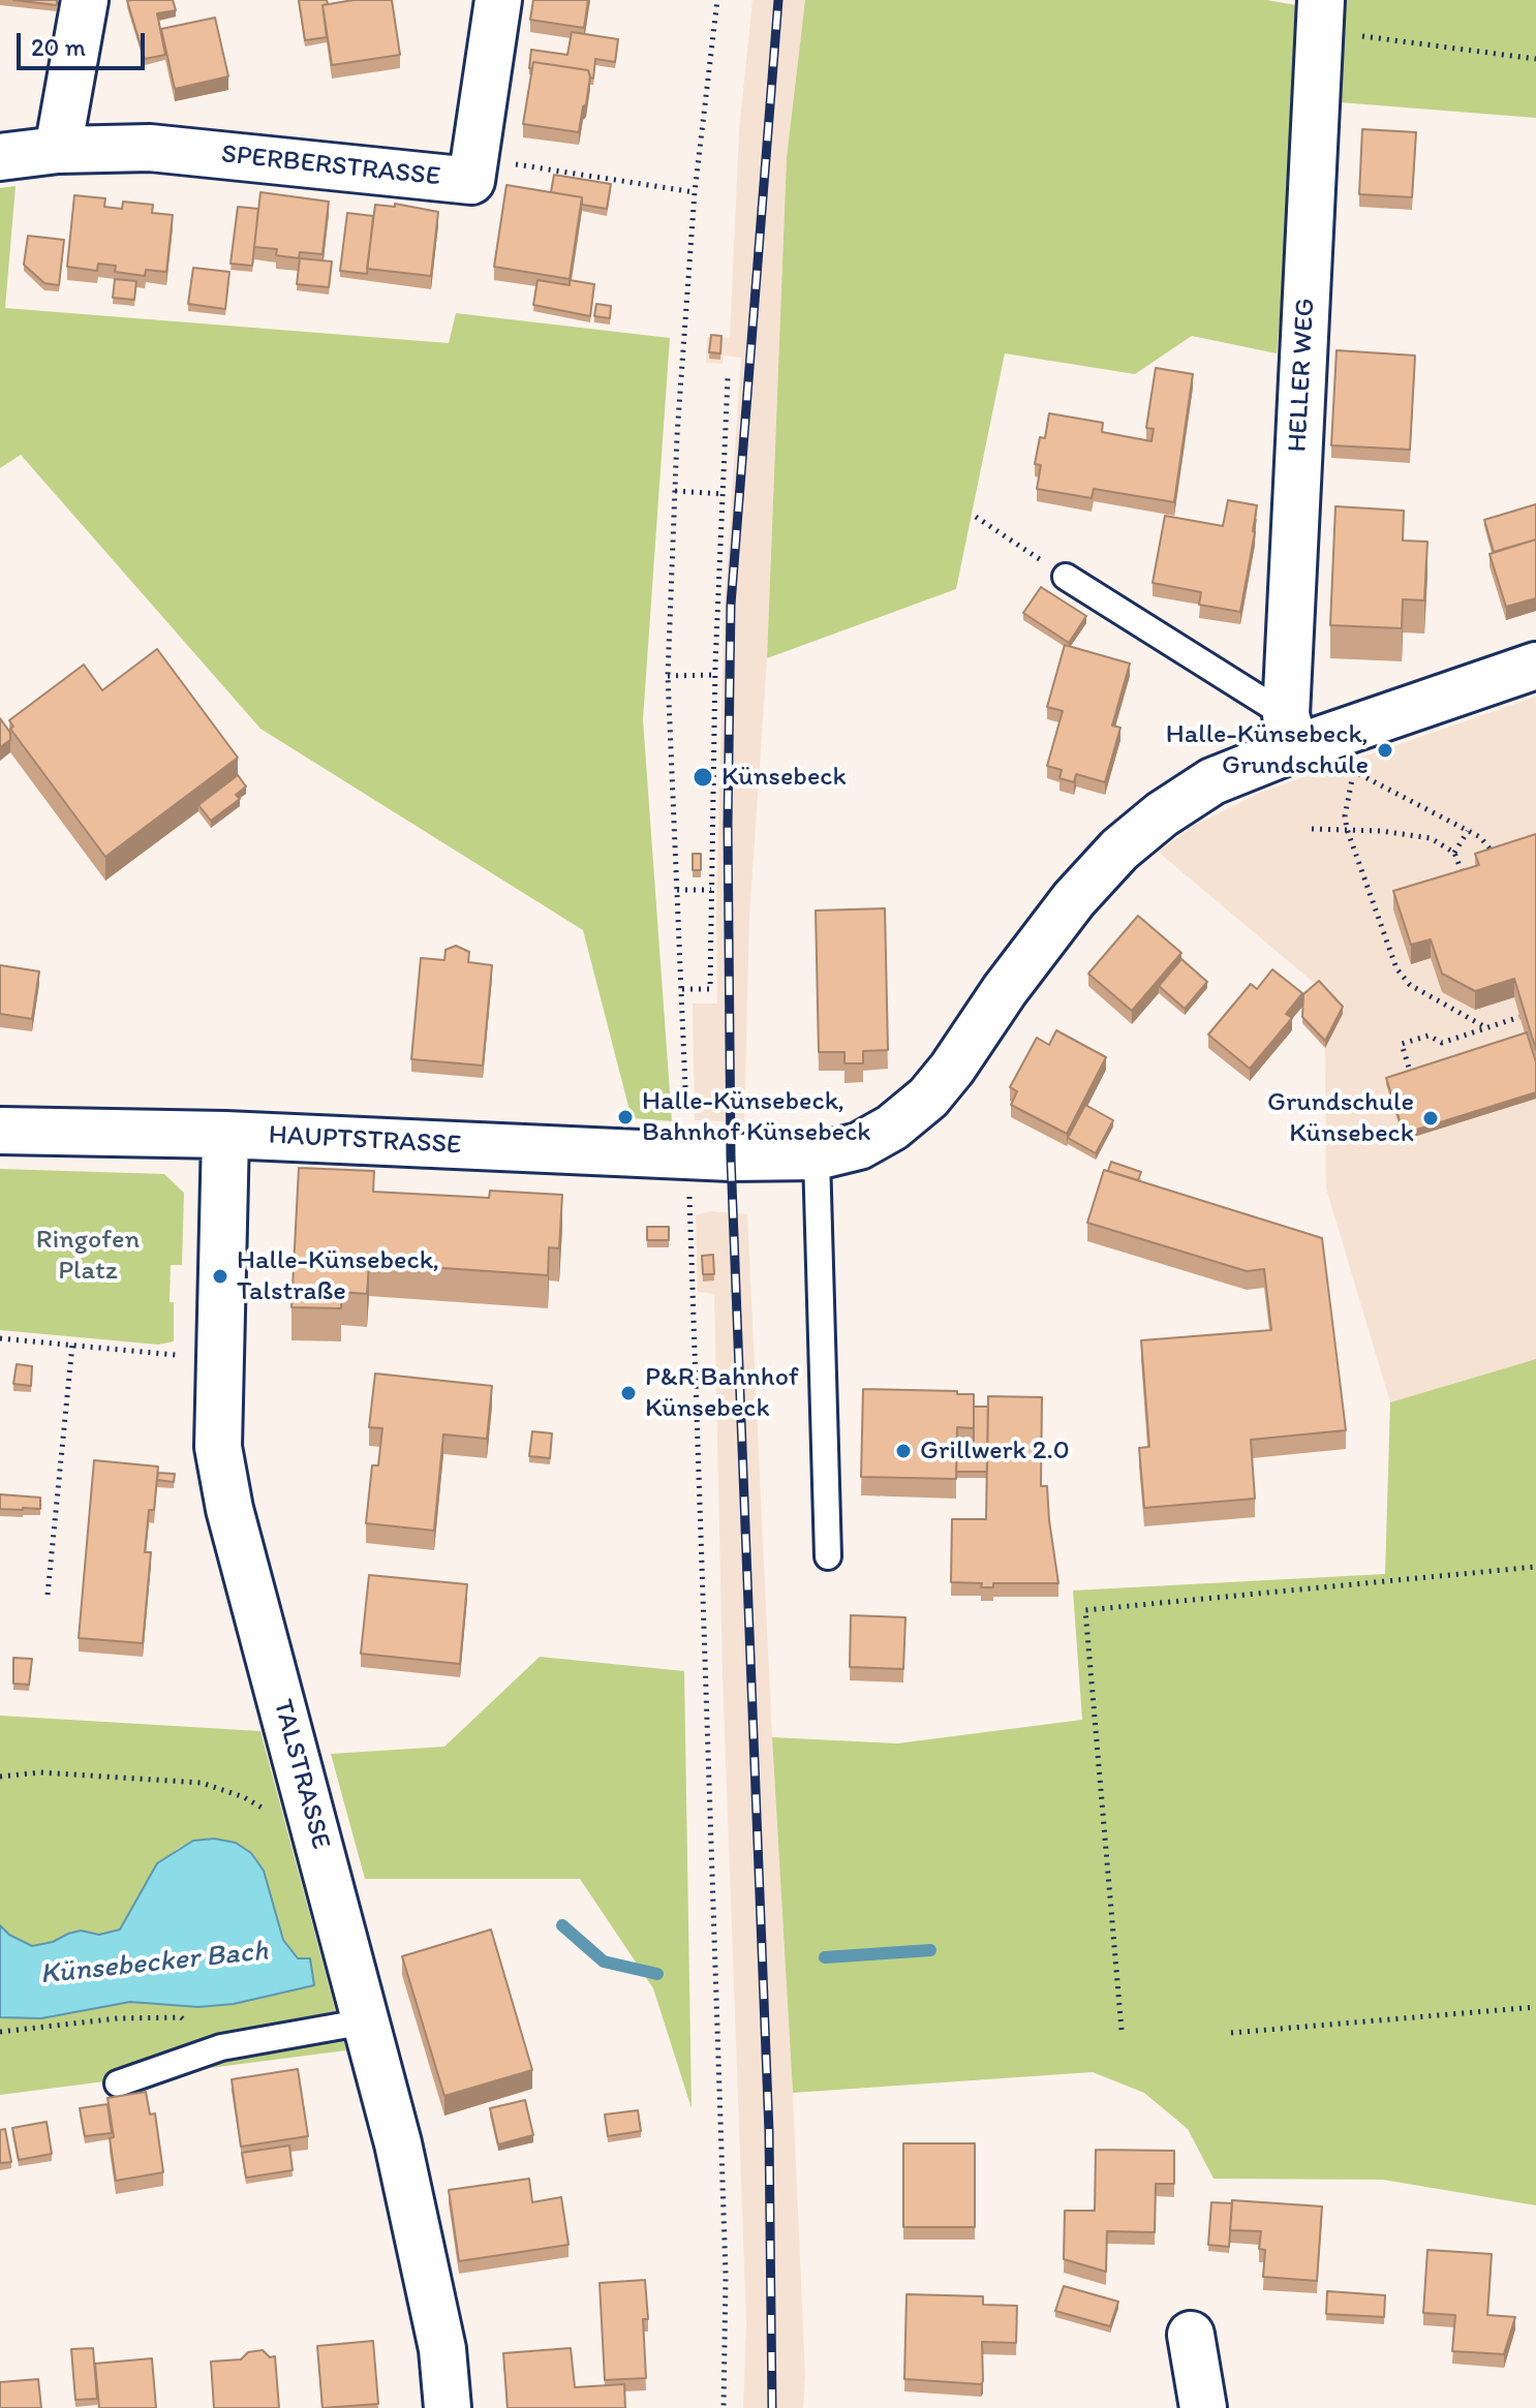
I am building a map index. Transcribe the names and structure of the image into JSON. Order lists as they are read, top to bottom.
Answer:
{
  "streets": {
    "street": [
      "SPERBERSTRASSE",
      "HELLER WEG",
      "HAUPTSTRASSE",
      "TALSTRASSE"
    ]
  },
  "crossings": [
    ["HELLER WEG", "HAUPTSTRASSE"],
    ["HAUPTSTRASSE", "TALSTRASSE"]
  ],
  "water": ["Künsebecker Bach"],
  "parks": ["Ringofen Platz"],
  "places": [
    "Halle-Künsebeck, Grundschule",
    "Künsebeck",
    "Halle-Künsebeck, Bahnhof Künsebeck",
    "Grundschule Künsebeck",
    "Halle-Künsebeck, Talstraße",
    "P&R Bahnhof Künsebeck",
    "Grillwerk 2.0"
  ],
  "scale_bar": "20 m"
}
